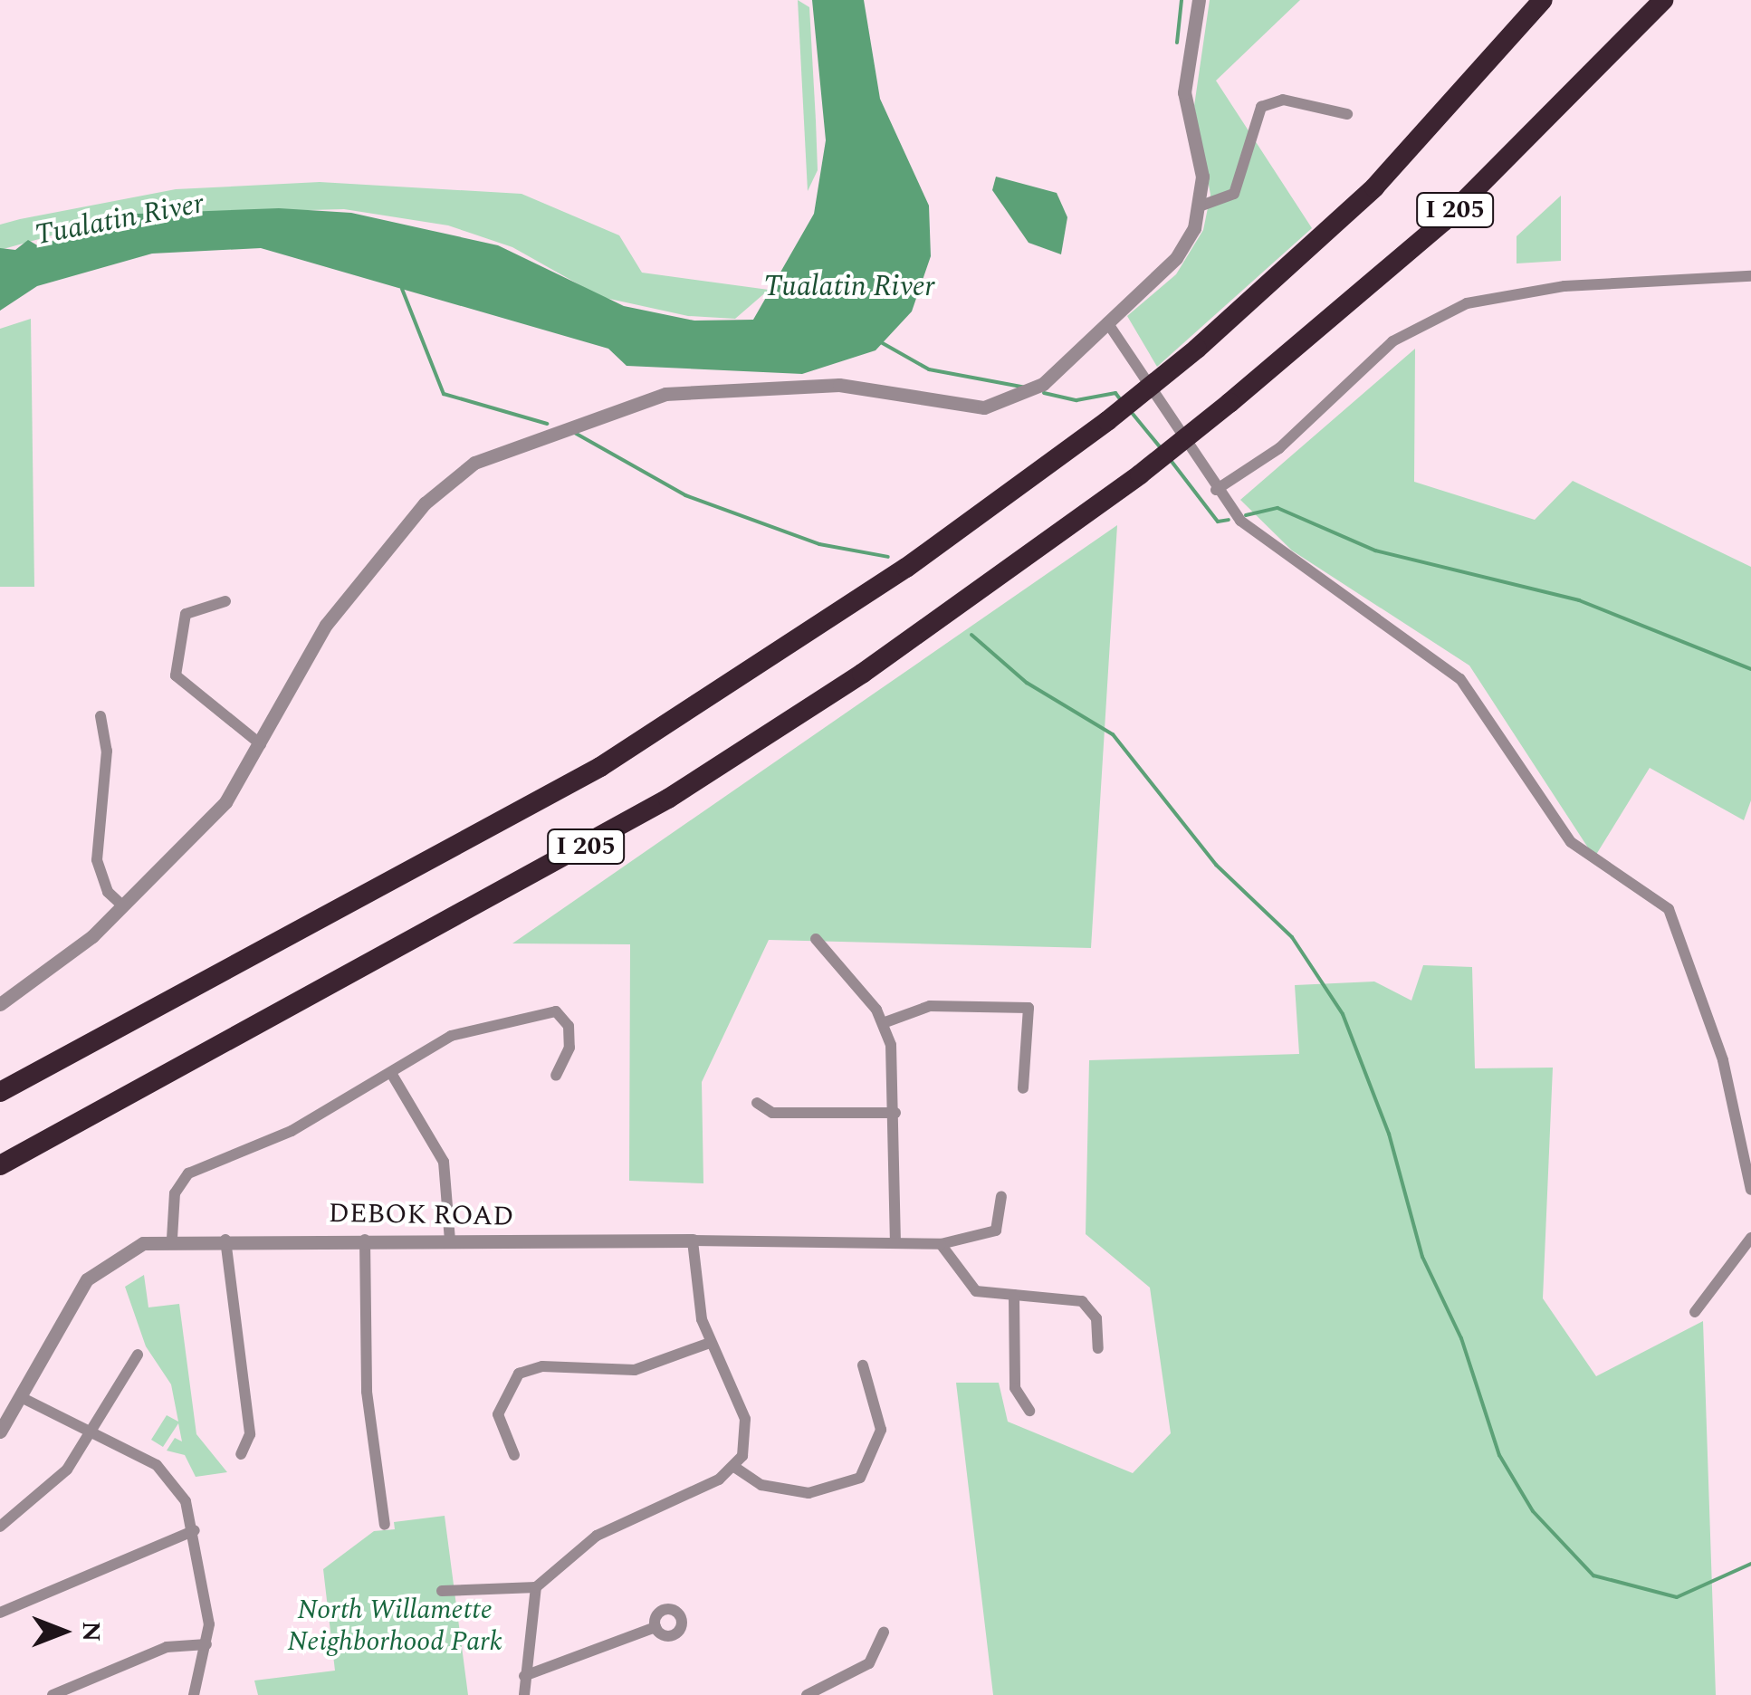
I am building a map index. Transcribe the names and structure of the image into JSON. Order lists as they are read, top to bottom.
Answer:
{
  "streets": {
    "highway": ["I 205"],
    "street": ["DEBOK ROAD"]
  },
  "water": ["Tualatin River"],
  "parks": ["North Willamette Neighborhood Park"],
  "north": "right"
}
